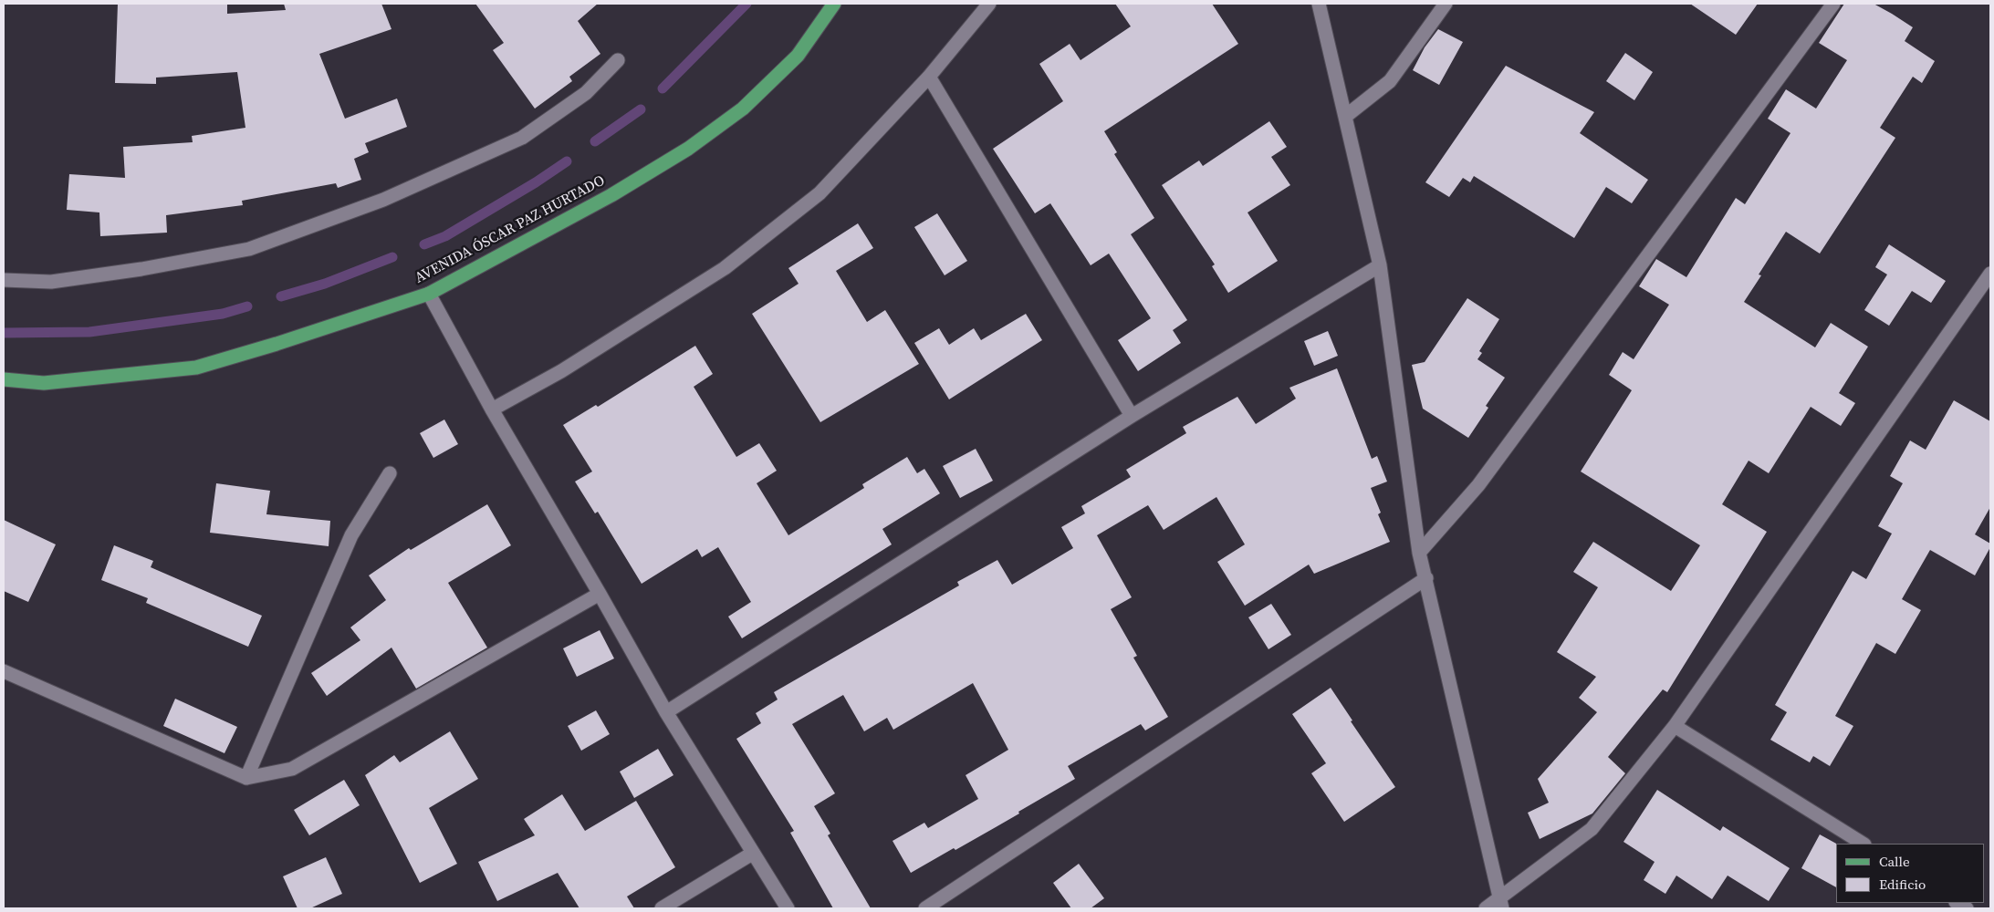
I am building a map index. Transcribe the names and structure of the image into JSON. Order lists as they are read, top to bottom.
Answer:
{
  "streets": {
    "main road": ["AVENIDA ÓSCAR PAZ HURTADO"]
  },
  "legend": ["Calle", "Edificio"]
}
